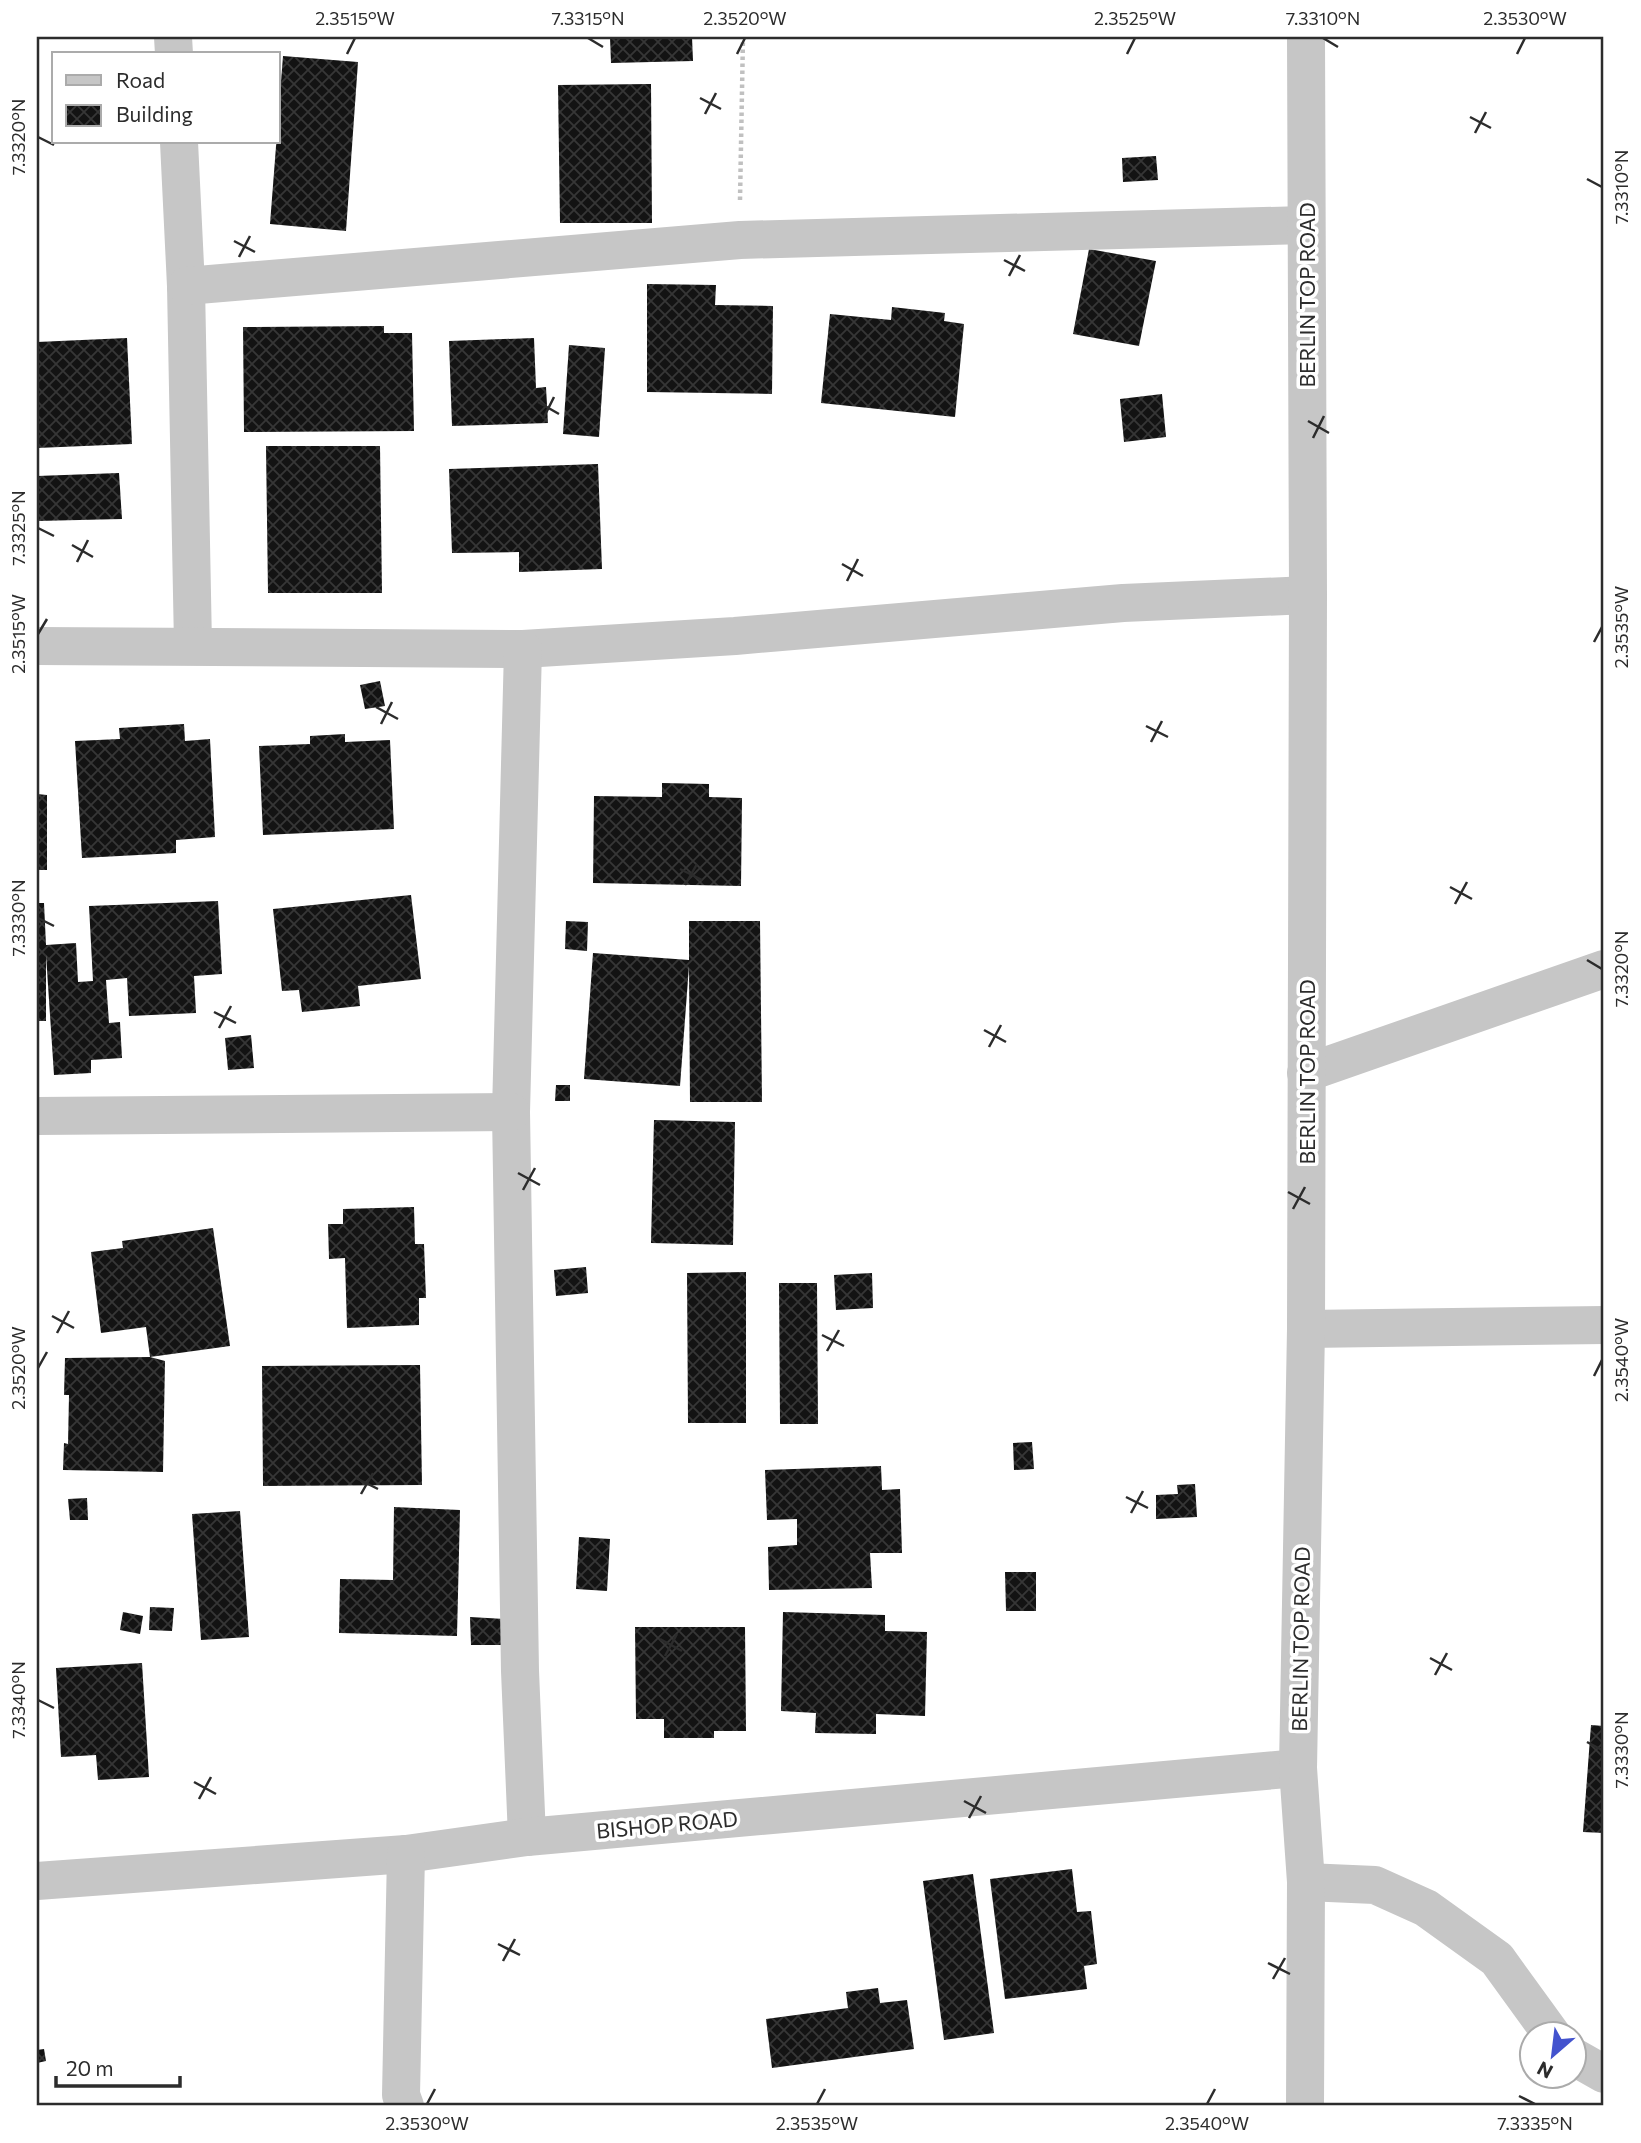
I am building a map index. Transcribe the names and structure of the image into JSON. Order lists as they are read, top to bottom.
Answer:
{
  "streets": {
    "street": ["BERLIN TOP ROAD", "BISHOP ROAD"]
  },
  "crossings": [
    ["BERLIN TOP ROAD", "BISHOP ROAD"]
  ],
  "legend": ["Road", "Building"],
  "scale_bar": "20 m",
  "north": "bottom left",
  "coordinates": [
    "2.3515°W",
    "7.3315°N",
    "2.3520°W",
    "2.3525°W",
    "7.3310°N",
    "2.3530°W",
    "7.3320°N",
    "7.3325°N",
    "2.3535°W",
    "7.3330°N",
    "2.3540°W",
    "7.3340°N",
    "7.3335°N"
  ]
}
